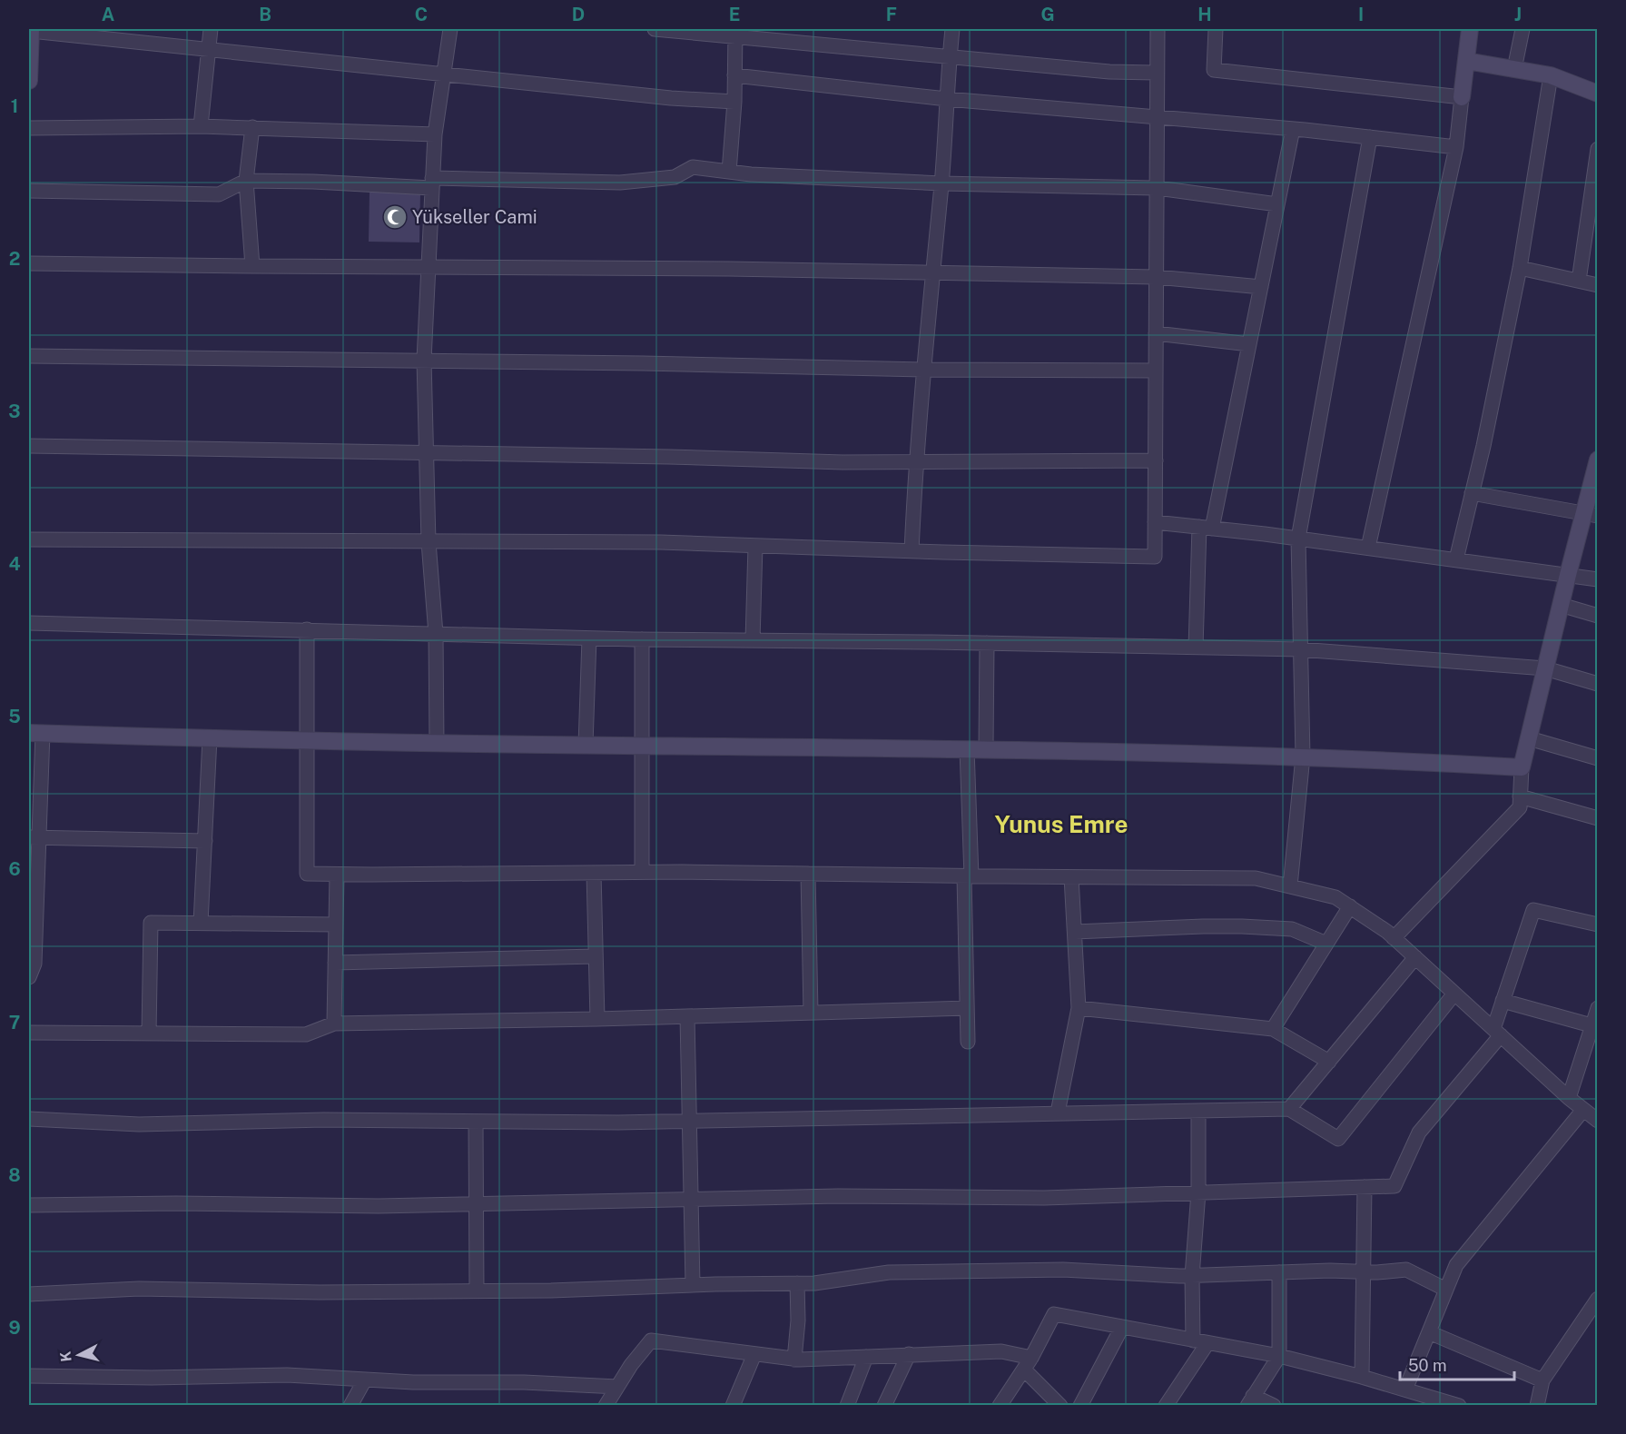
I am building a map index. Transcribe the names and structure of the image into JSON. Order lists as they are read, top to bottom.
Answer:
{
  "districts": ["Yunus Emre"],
  "places": {
    "mosque": ["Yükseller Cami"]
  },
  "scale_bar": "50 m",
  "north": "left",
  "grid": {
    "columns": [
      "A",
      "B",
      "C",
      "D",
      "E",
      "F",
      "G",
      "H",
      "I",
      "J"
    ],
    "rows": [
      "1",
      "2",
      "3",
      "4",
      "5",
      "6",
      "7",
      "8",
      "9"
    ]
  }
}
